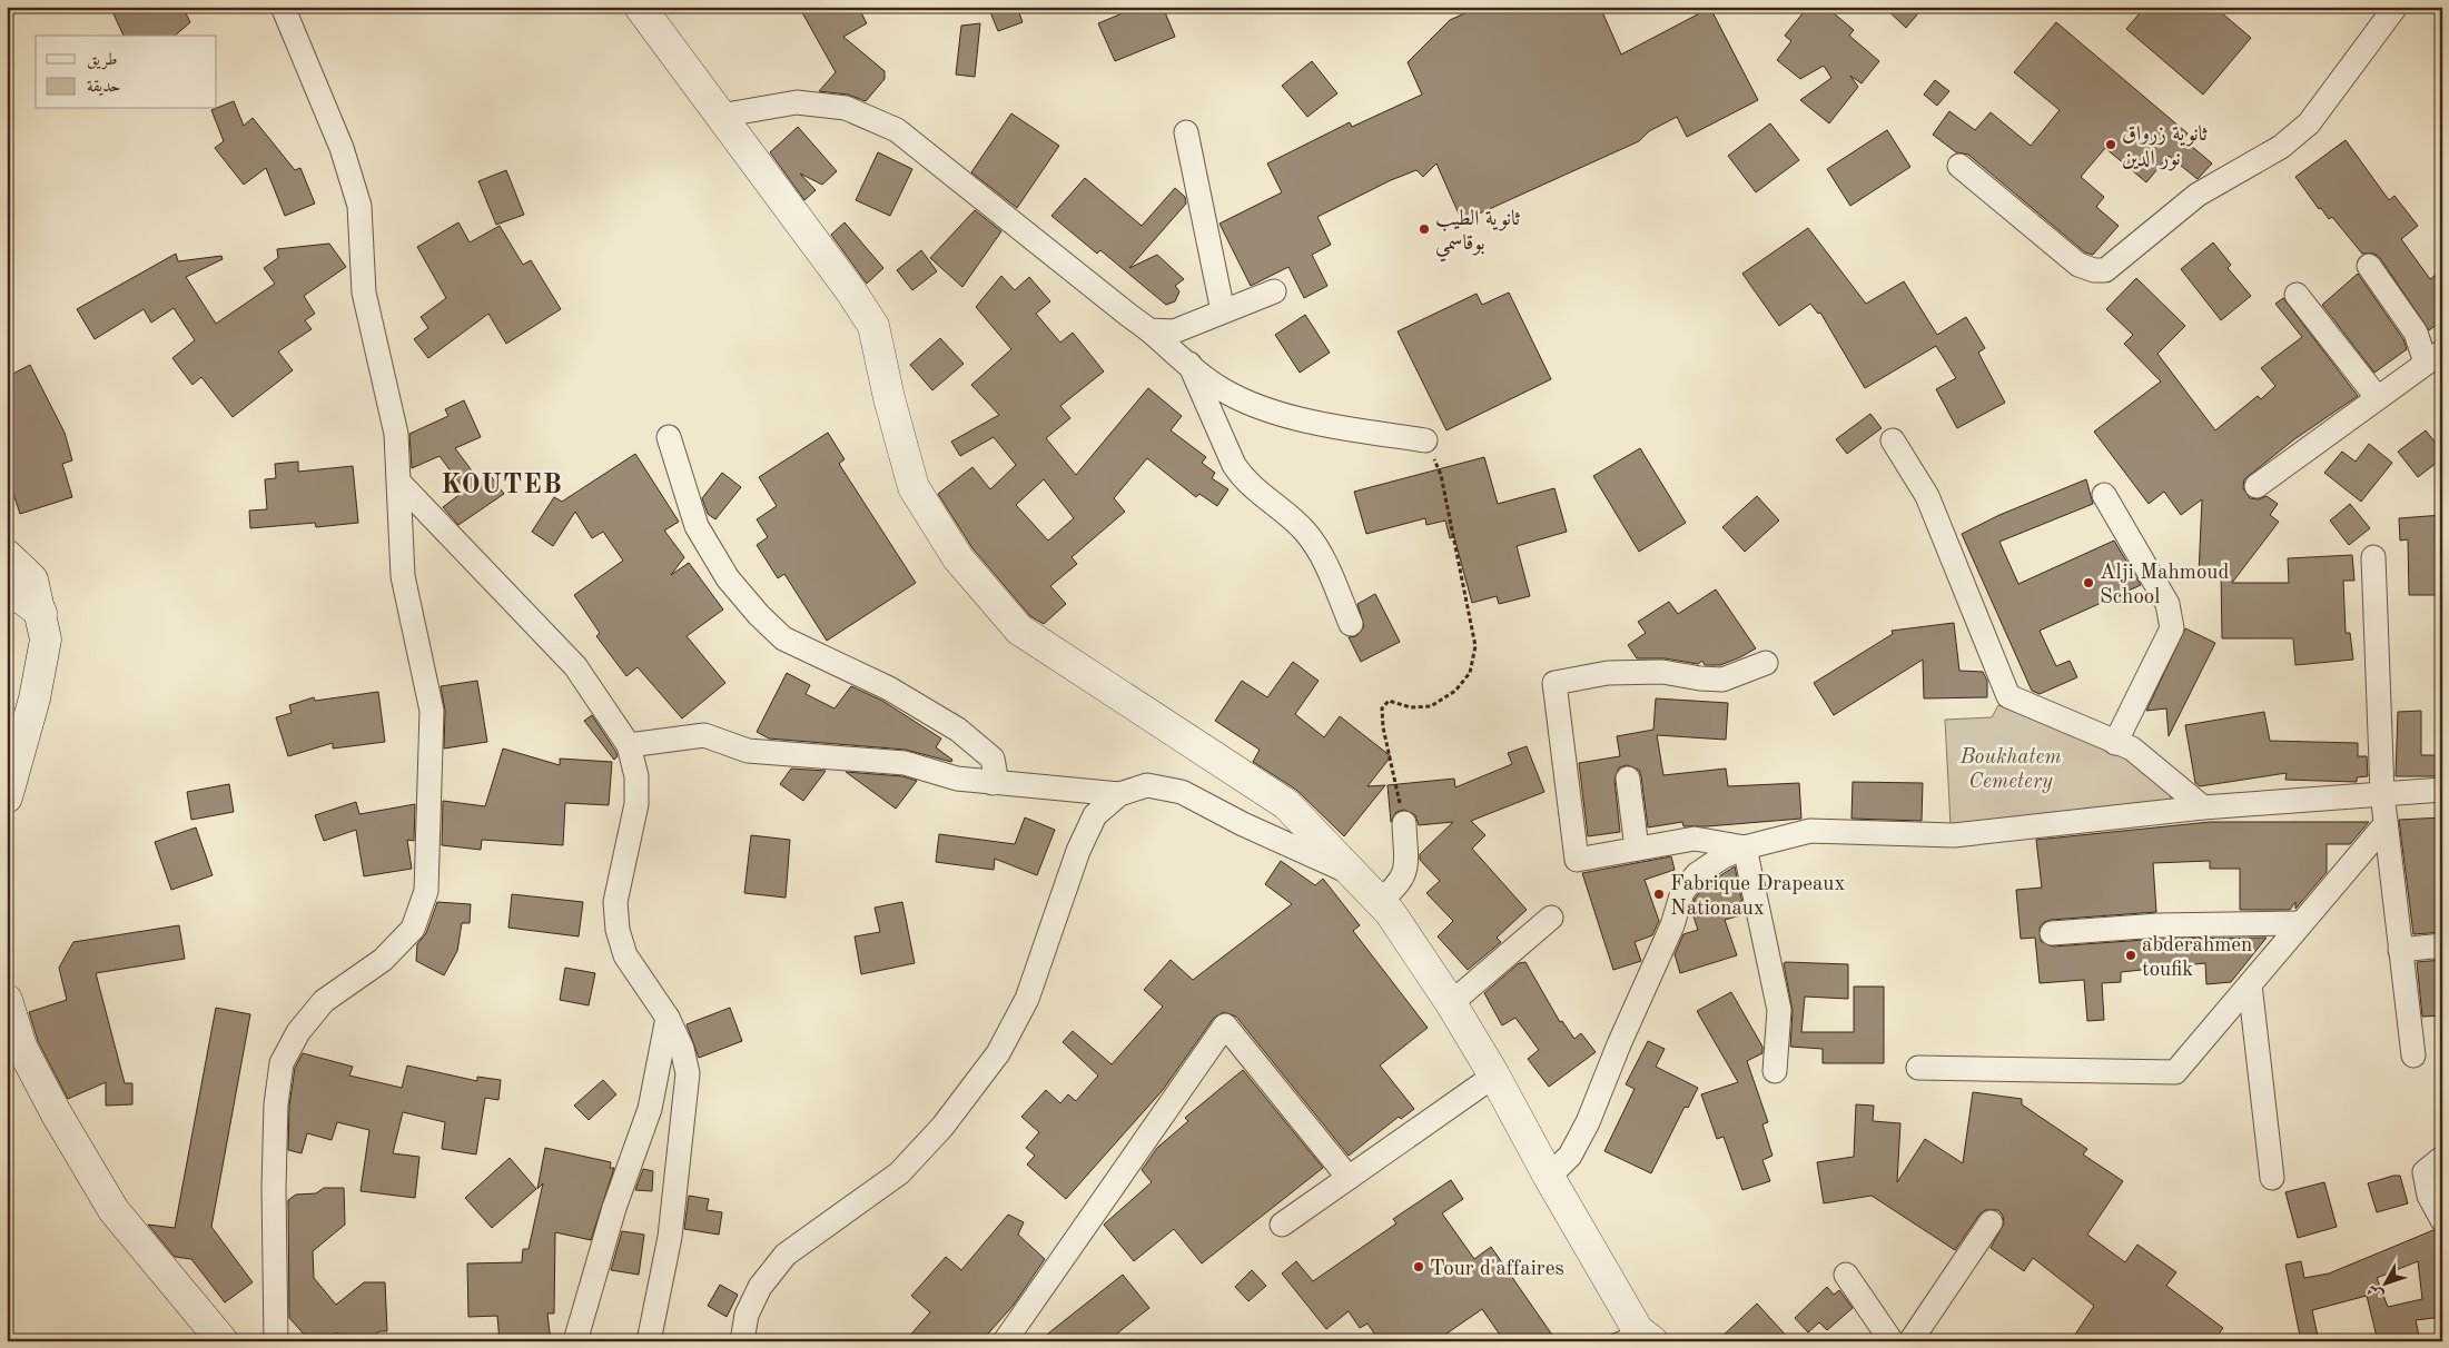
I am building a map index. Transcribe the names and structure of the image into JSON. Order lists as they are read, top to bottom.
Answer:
{
  "districts": ["KOUTEB"],
  "parks": ["Boukhatem Cemetery"],
  "places": [
    "ثانوية زرواق نور الدين",
    "ثانوية الطيب بوقاسمي",
    "Alji Mahmoud School",
    "Fabrique Drapeaux Nationaux",
    "abderahmen toufik",
    "Tour d'affaires"
  ],
  "legend": ["طريق", "حديقة"],
  "north": "bottom left"
}
